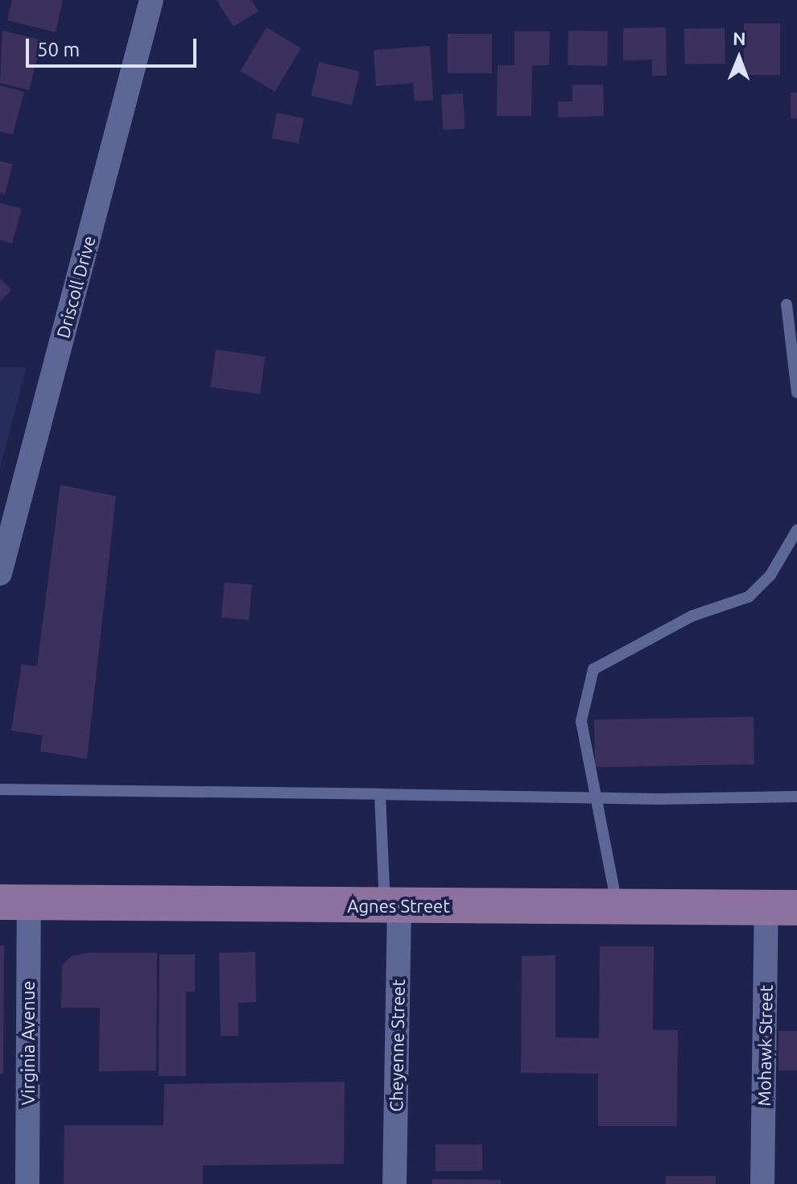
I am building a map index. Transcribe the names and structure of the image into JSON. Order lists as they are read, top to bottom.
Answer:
{
  "streets": {
    "main road": ["Agnes Street"],
    "street": [
      "Driscoll Drive",
      "Virginia Avenue",
      "Cheyenne Street",
      "Mohawk Street"
    ]
  },
  "crossings": [
    ["Agnes Street", "Virginia Avenue"],
    ["Agnes Street", "Cheyenne Street"],
    ["Agnes Street", "Mohawk Street"]
  ],
  "scale_bar": "50 m",
  "north": "top"
}
